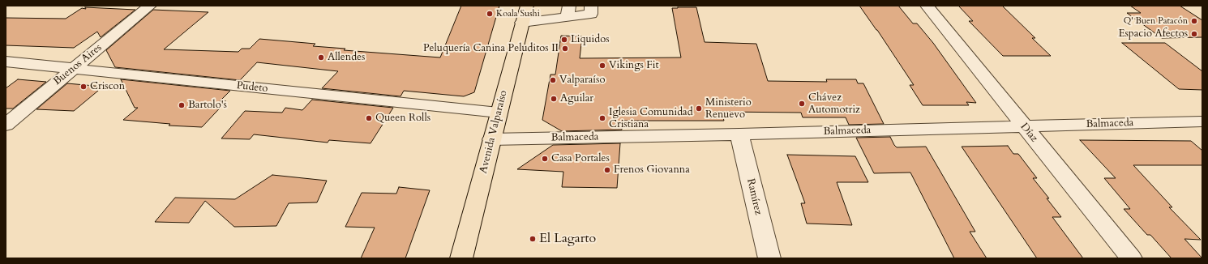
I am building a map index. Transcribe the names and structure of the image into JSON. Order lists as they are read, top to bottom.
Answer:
{
  "streets": {
    "main road": ["Avenida Valparaíso"],
    "street": [
      "Buenos Aires",
      "Pudeto",
      "Balmaceda",
      "Díaz",
      "Ramírez"
    ]
  },
  "crossings": [
    ["Buenos Aires", "Pudeto"],
    ["Pudeto", "Avenida Valparaíso"],
    ["Balmaceda", "Avenida Valparaíso"],
    ["Balmaceda", "Díaz"],
    ["Balmaceda", "Ramírez"]
  ],
  "places": [
    "Koala Sushi",
    "Q' Buen Patacón",
    "Espacio Afectos",
    "Liquidos",
    "Peluquería Canina Peluditos II",
    "Allendes",
    "Vikings Fit",
    "Valparaíso",
    "Criscon",
    "Aguilar",
    "Chávez Automotriz",
    "Bartolo's",
    "Ministerio Renuevo",
    "Queen Rolls",
    "Iglesia Comunidad Cristiana",
    "Casa Portales",
    "Frenos Giovanna",
    "El Lagarto"
  ]
}
